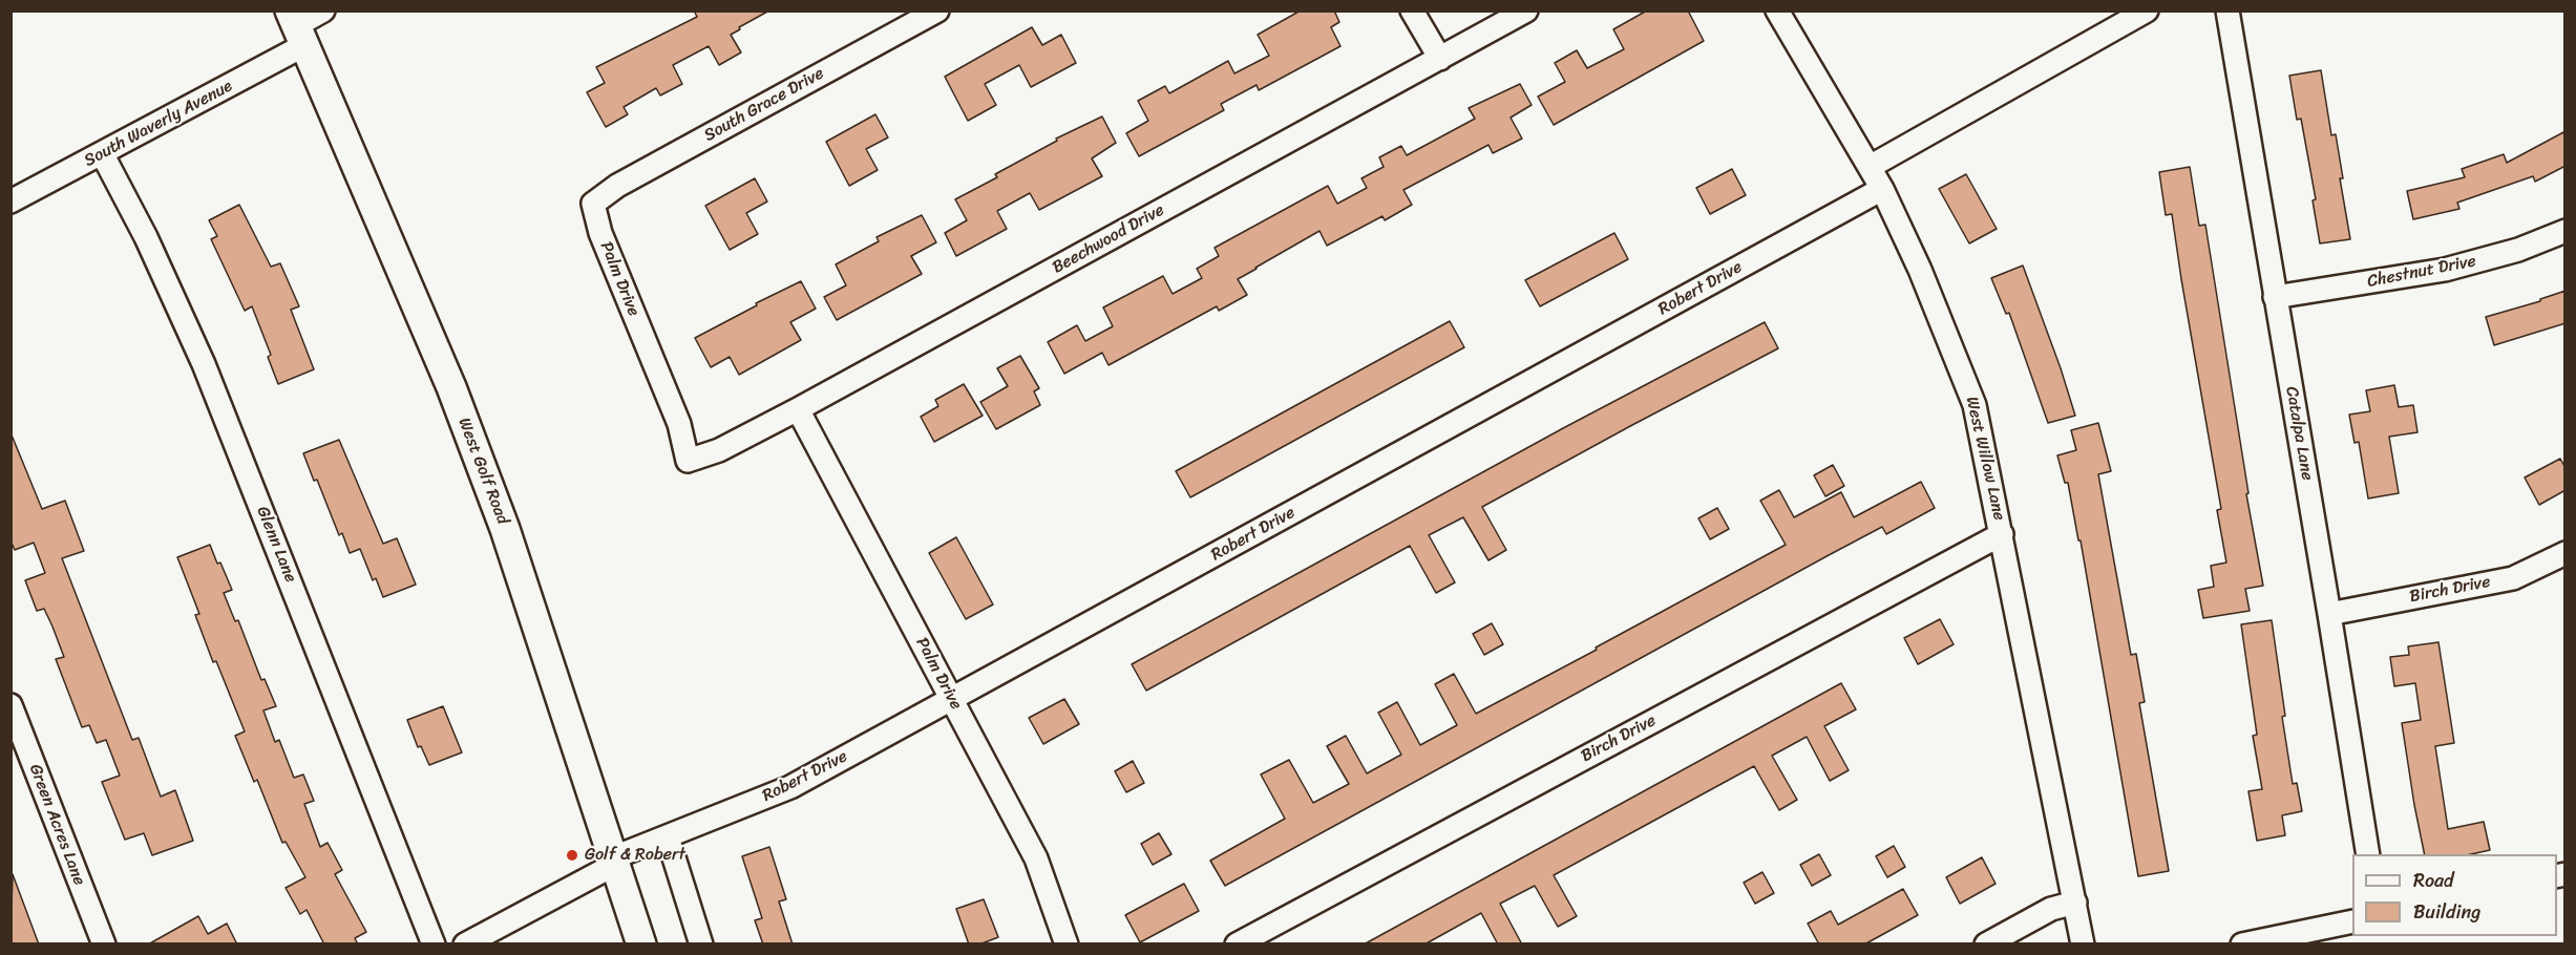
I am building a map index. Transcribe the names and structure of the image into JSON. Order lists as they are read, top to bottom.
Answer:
{
  "streets": {
    "main road": ["West Golf Road"],
    "street": [
      "South Grace Drive",
      "South Waverly Avenue",
      "Beechwood Drive",
      "Chestnut Drive",
      "Palm Drive",
      "Robert Drive",
      "Catalpa Lane",
      "West Willow Lane",
      "Glenn Lane",
      "Birch Drive",
      "Green Acres Lane"
    ]
  },
  "crossings": [
    ["South Grace Drive", "Palm Drive"],
    ["South Waverly Avenue", "West Golf Road"],
    ["South Waverly Avenue", "Glenn Lane"],
    ["Beechwood Drive", "Palm Drive"],
    ["Chestnut Drive", "Catalpa Lane"],
    ["Palm Drive", "Robert Drive"],
    ["Robert Drive", "West Willow Lane"],
    ["Robert Drive", "West Golf Road"],
    ["Catalpa Lane", "Birch Drive"],
    ["West Willow Lane", "Birch Drive"]
  ],
  "places": ["Golf & Robert"],
  "legend": ["Road", "Building"]
}
